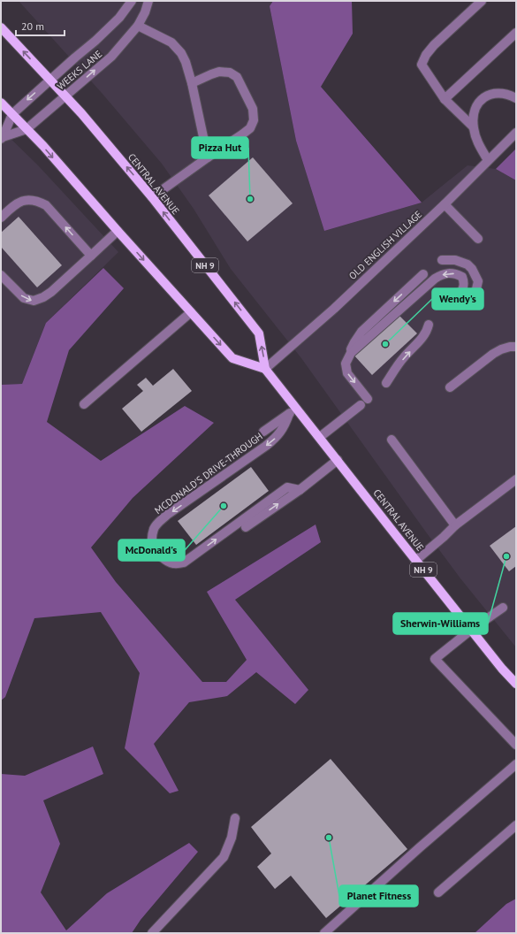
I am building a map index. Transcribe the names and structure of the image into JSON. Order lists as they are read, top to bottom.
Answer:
{
  "streets": {
    "main road": ["CENTRAL AVENUE", "NH 9"],
    "street": ["WEEKS LANE", "OLD ENGLISH VILLAGE", "MCDONALD'S DRIVE-THROUGH"]
  },
  "crossings": [
    ["WEEKS LANE", "CENTRAL AVENUE"],
    ["CENTRAL AVENUE", "OLD ENGLISH VILLAGE"]
  ],
  "places": [
    "Pizza Hut",
    "Wendy's",
    "McDonald's",
    "Sherwin-Williams",
    "Planet Fitness"
  ],
  "scale_bar": "20 m"
}
